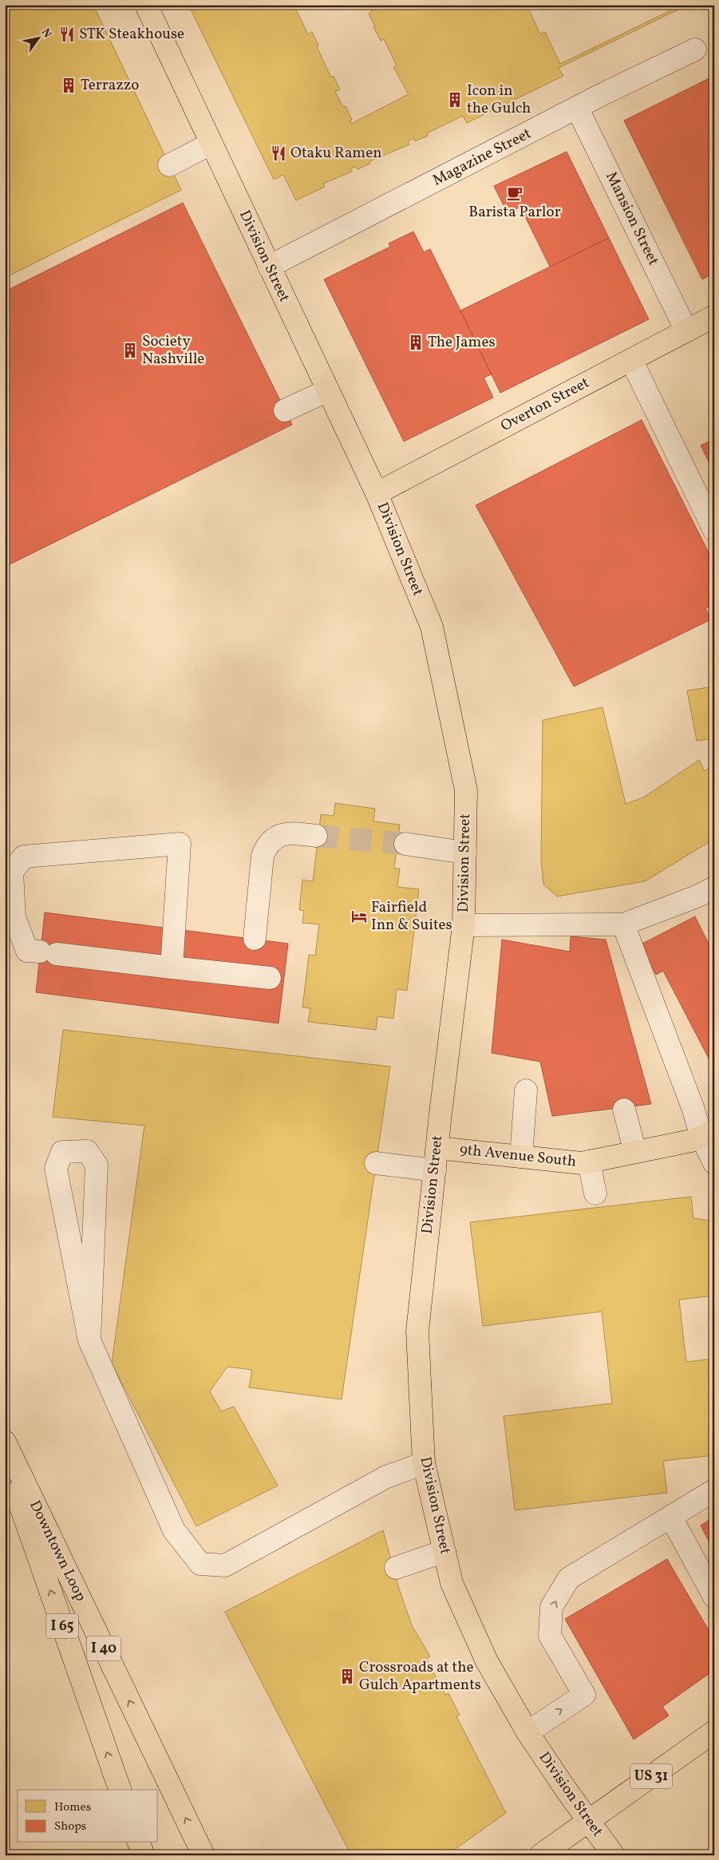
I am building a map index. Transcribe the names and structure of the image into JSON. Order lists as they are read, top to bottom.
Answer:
{
  "streets": {
    "main road": [
      "Division Street",
      "Overton Street",
      "9th Avenue South",
      "Downtown Loop",
      "I 65",
      "I 40",
      "US 31"
    ],
    "street": ["Magazine Street", "Mansion Street"]
  },
  "crossings": [
    ["Magazine Street", "Mansion Street"],
    ["Magazine Street", "Division Street"],
    ["Mansion Street", "Overton Street"],
    ["Division Street", "Overton Street"],
    ["Division Street", "9th Avenue South"],
    ["Division Street", "US 31"]
  ],
  "places": {
    "restaurant": ["STK Steakhouse", "Otaku Ramen"],
    "building": [
      "Terrazzo",
      "Icon in the Gulch",
      "The James",
      "Society Nashville",
      "Crossroads at the Gulch Apartments"
    ],
    "cafe": ["Barista Parlor"],
    "hotel": ["Fairfield Inn & Suites"]
  },
  "legend": ["Homes", "Shops"],
  "north": "top right"
}
